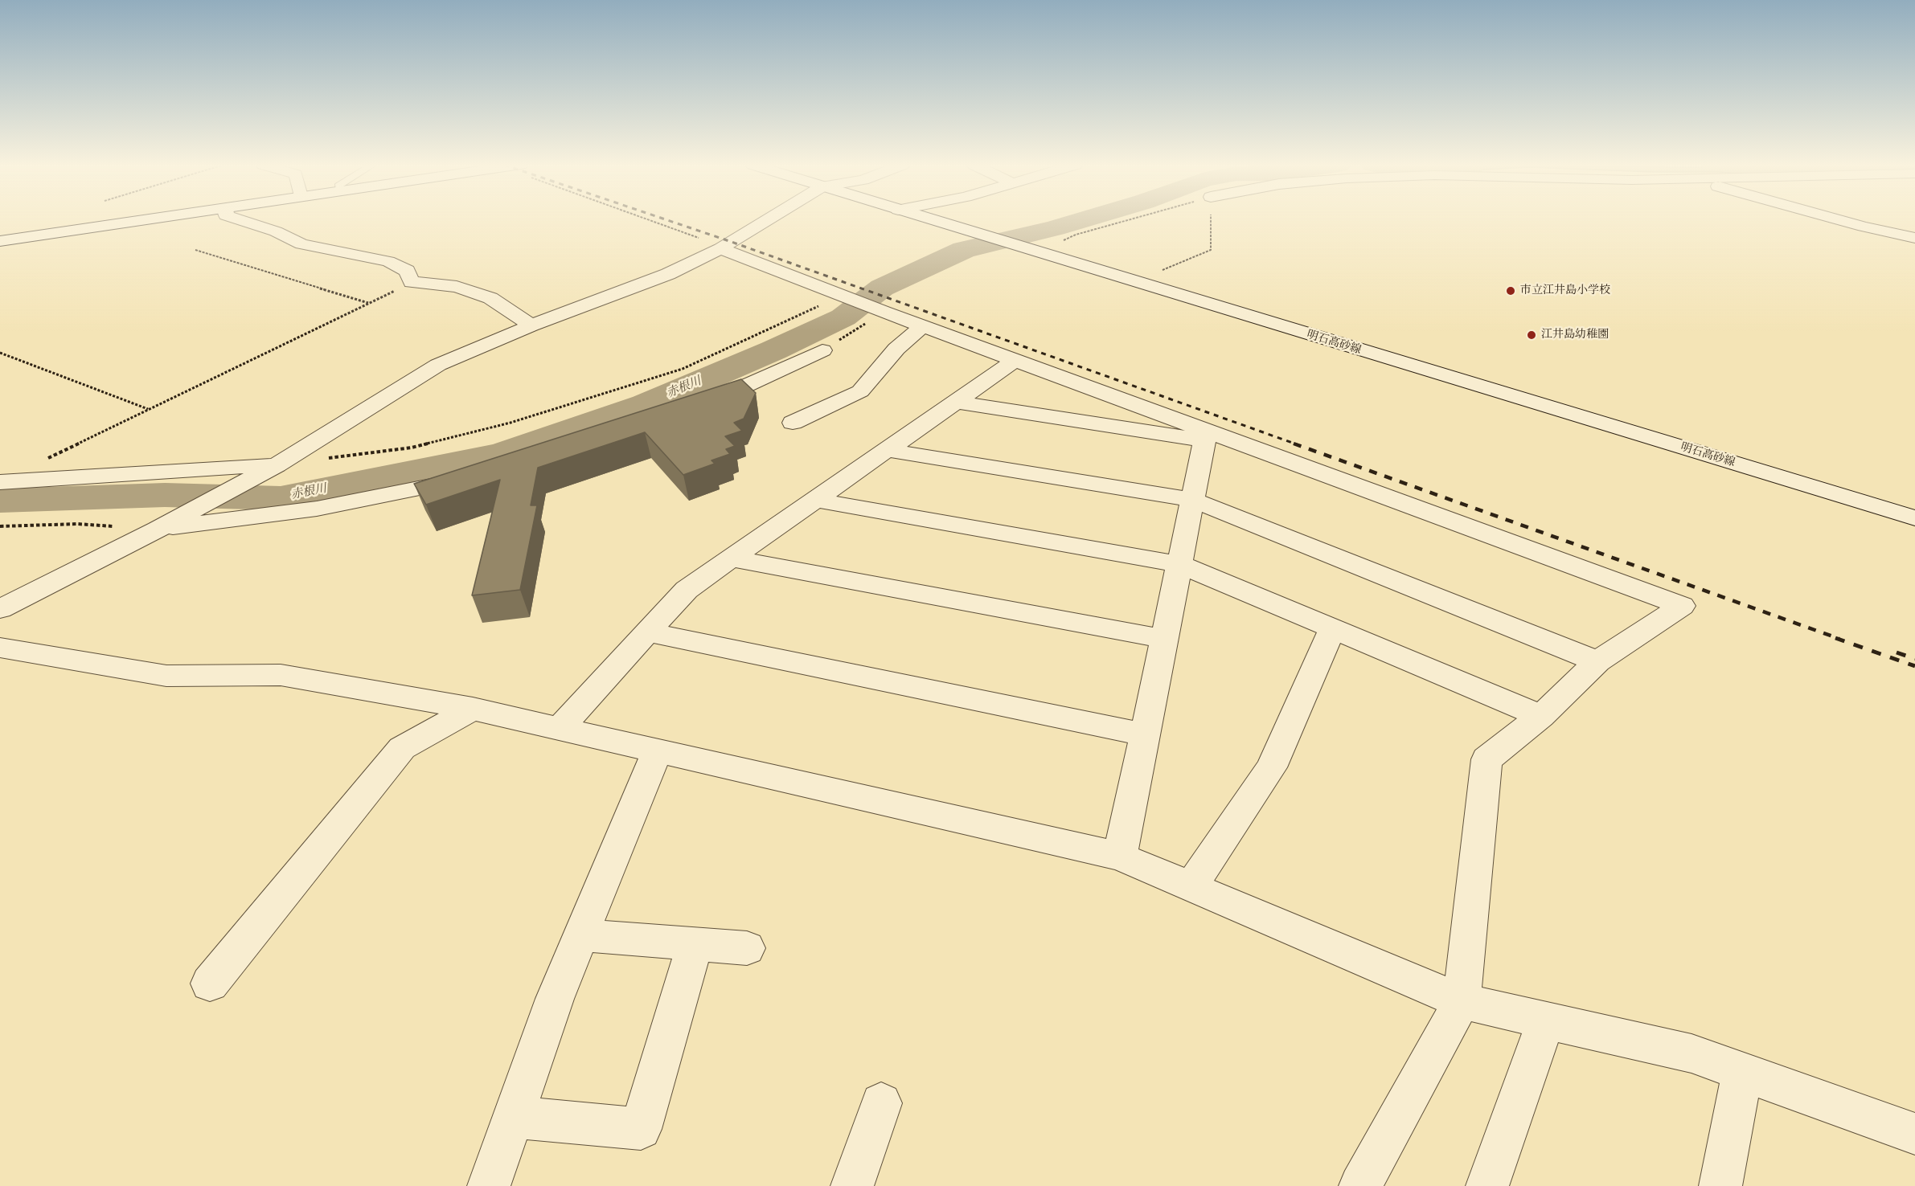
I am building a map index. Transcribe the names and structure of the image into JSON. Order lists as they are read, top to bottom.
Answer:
{
  "streets": {
    "street": ["明石高砂線"]
  },
  "water": ["赤根川"],
  "places": ["市立江井島小学校", "江井島幼稚園"]
}
